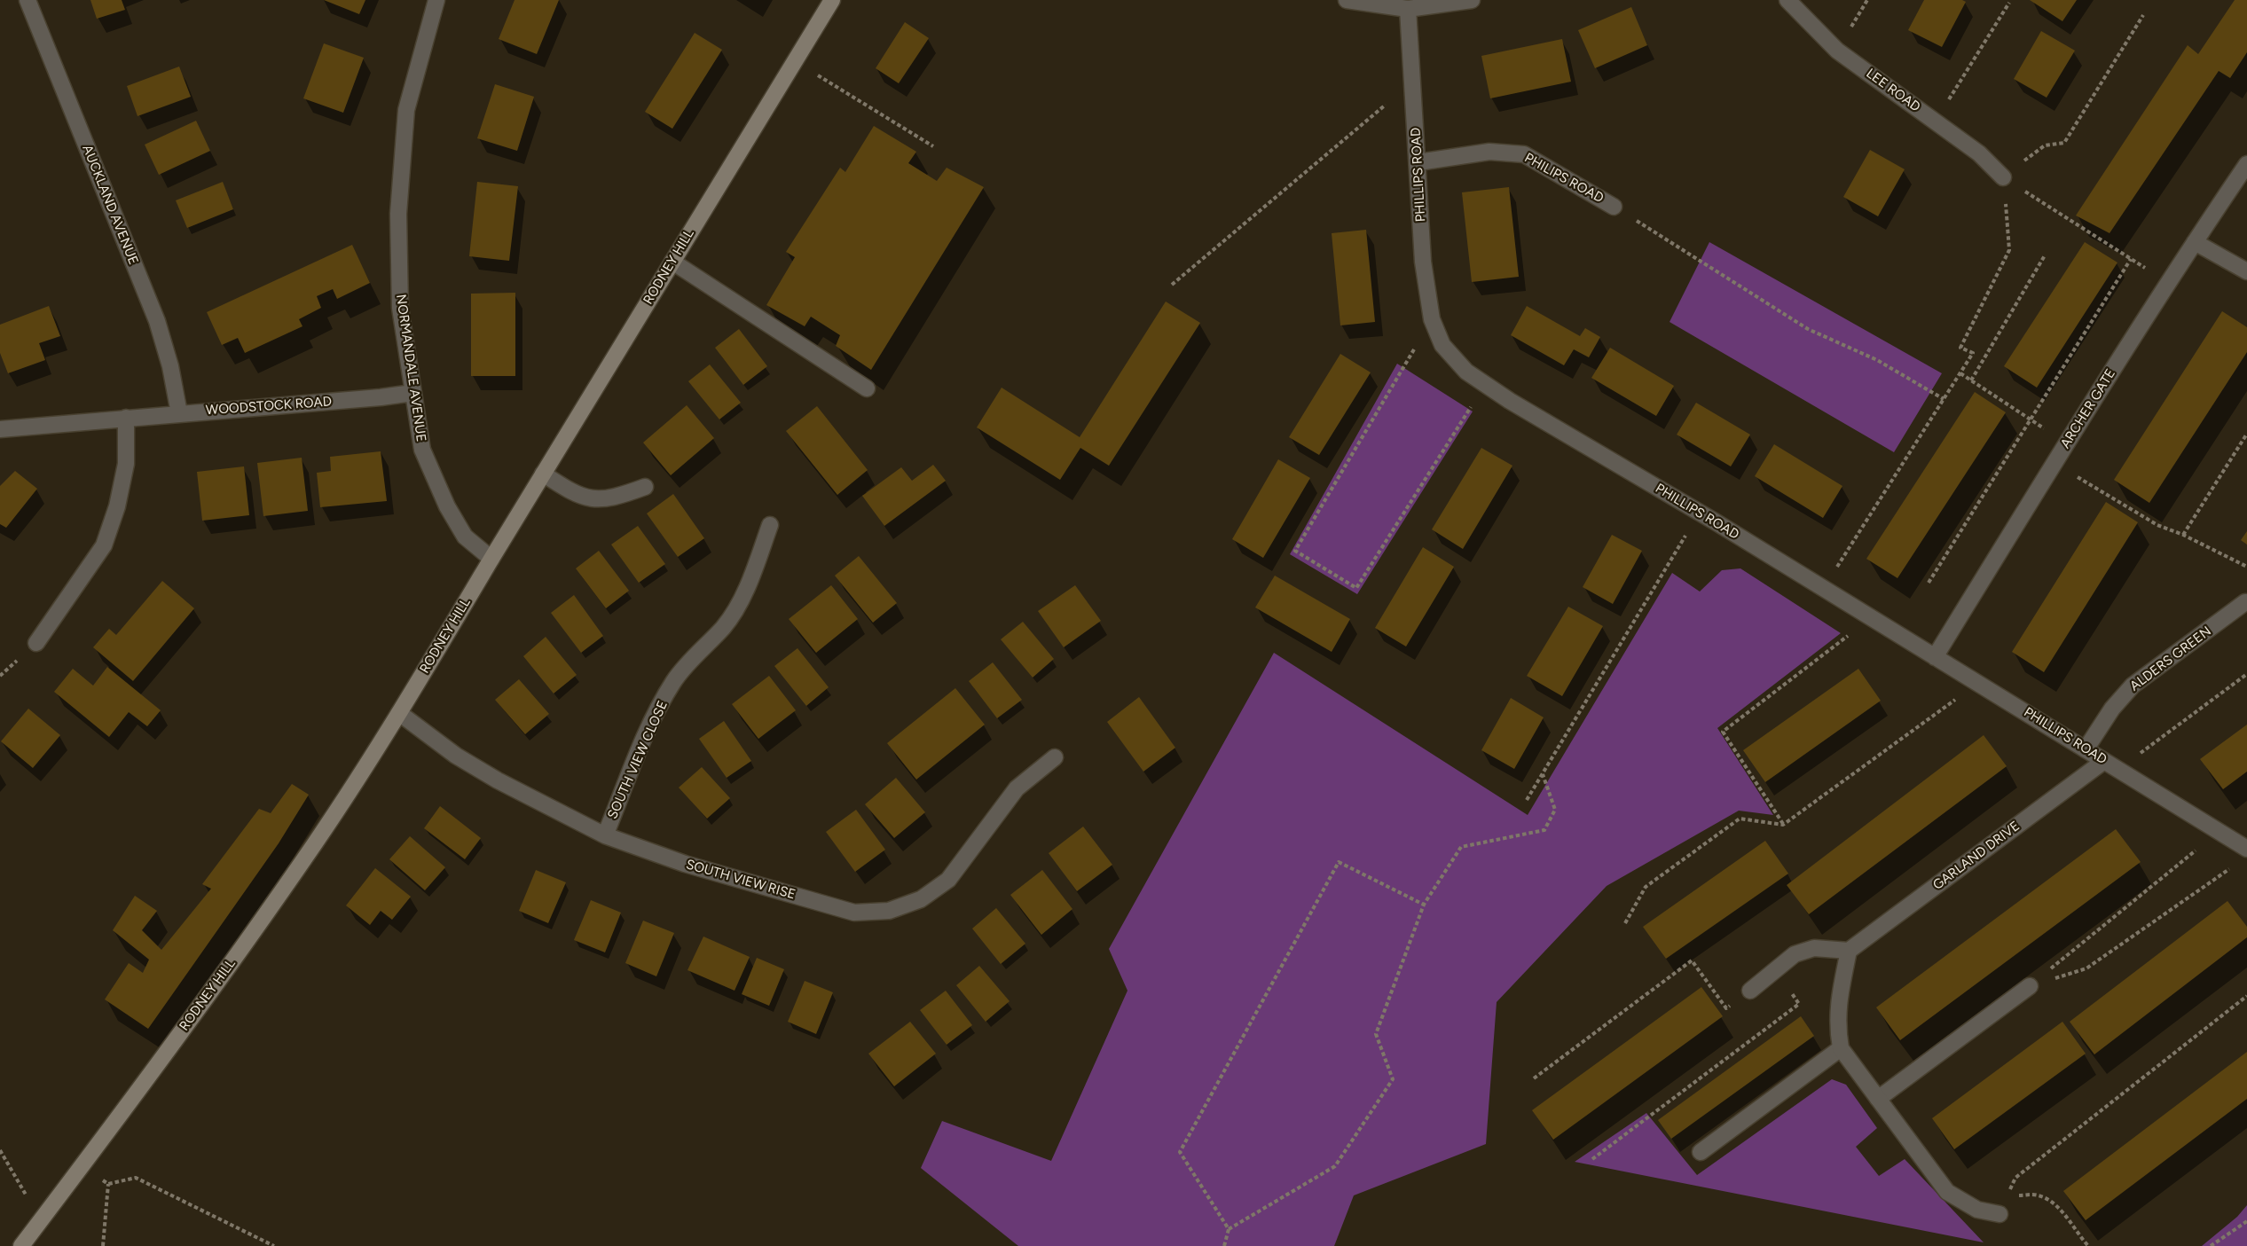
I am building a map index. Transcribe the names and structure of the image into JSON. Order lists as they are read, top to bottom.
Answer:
{
  "streets": {
    "street": [
      "LEE ROAD",
      "PHILLIPS ROAD",
      "PHILIPS ROAD",
      "AUCKLAND AVENUE",
      "RODNEY HILL",
      "NORMANDALE AVENUE",
      "WOODSTOCK ROAD",
      "ARCHER GATE",
      "ALDERS GREEN",
      "SOUTH VIEW CLOSE",
      "GARLAND DRIVE",
      "SOUTH VIEW RISE"
    ]
  },
  "crossings": [
    ["PHILLIPS ROAD", "PHILIPS ROAD"],
    ["PHILLIPS ROAD", "ARCHER GATE"],
    ["PHILLIPS ROAD", "ALDERS GREEN"],
    ["PHILLIPS ROAD", "GARLAND DRIVE"],
    ["AUCKLAND AVENUE", "WOODSTOCK ROAD"],
    ["RODNEY HILL", "NORMANDALE AVENUE"],
    ["RODNEY HILL", "SOUTH VIEW RISE"],
    ["NORMANDALE AVENUE", "WOODSTOCK ROAD"],
    ["SOUTH VIEW CLOSE", "SOUTH VIEW RISE"]
  ]
}
